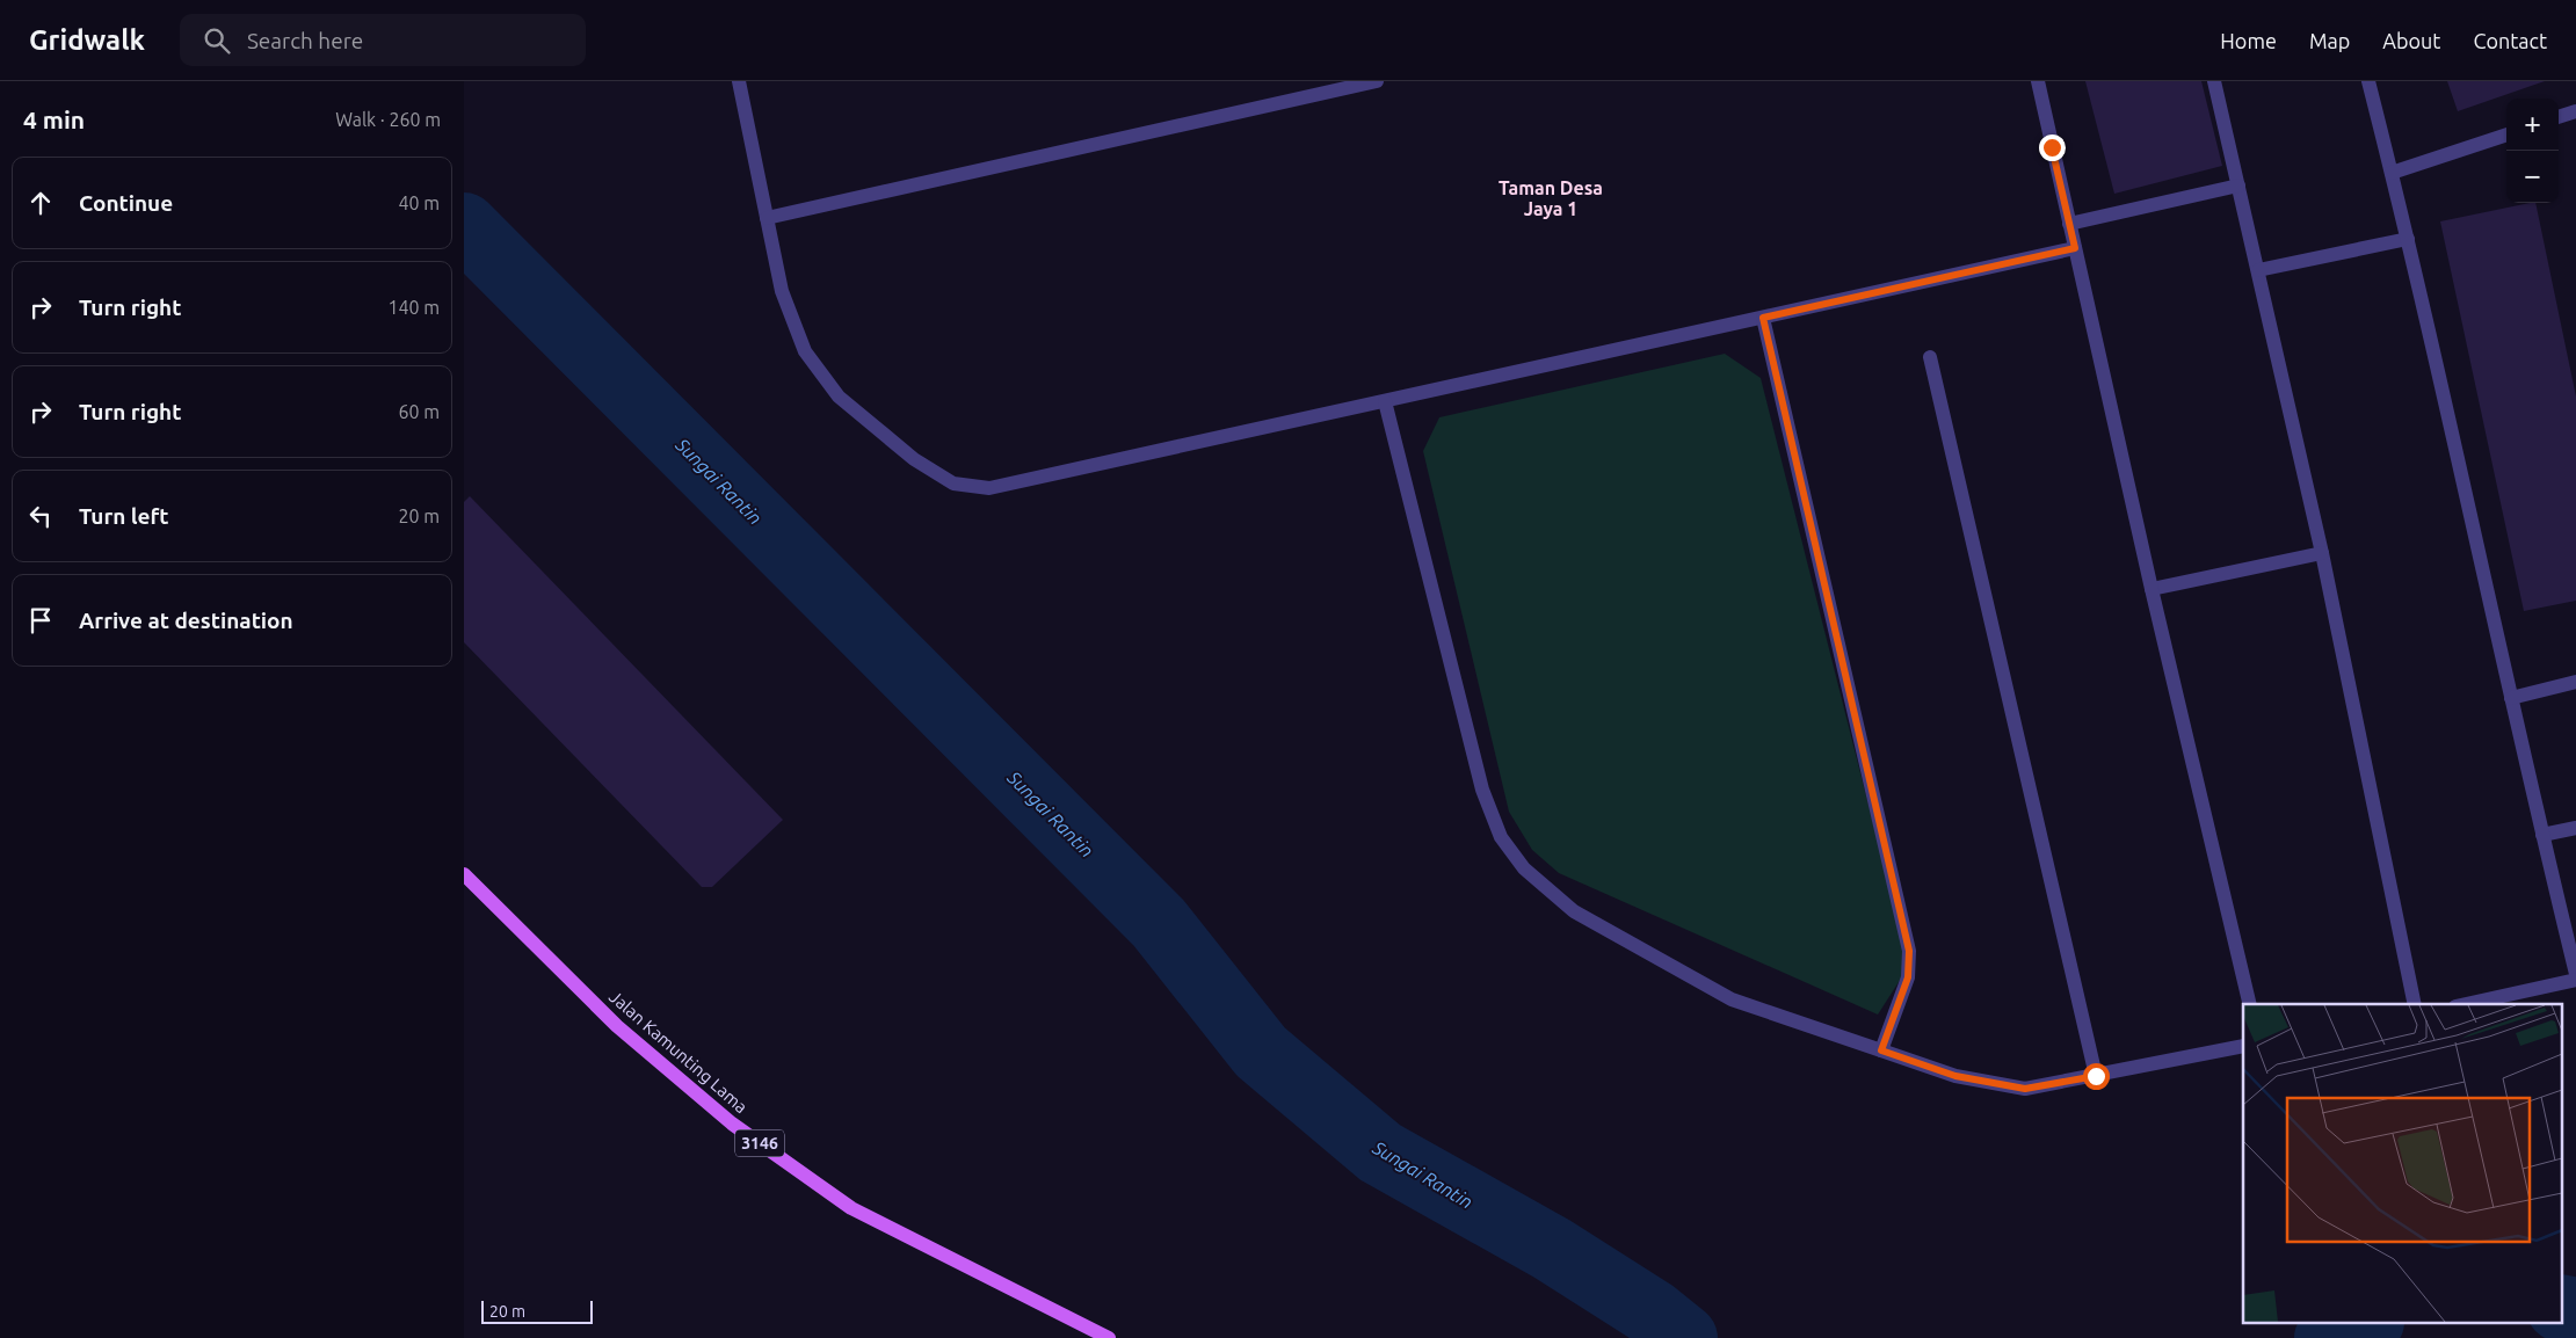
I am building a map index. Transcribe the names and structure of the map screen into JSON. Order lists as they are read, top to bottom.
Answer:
{
  "streets": {
    "main road": ["Jalan Kamunting Lama", "3146"]
  },
  "districts": ["Taman Desa Jaya 1"],
  "water": ["Sungai Rantin"],
  "scale_bar": "20 m",
  "page": {
    "header": "Gridwalk",
    "search": "Search here",
    "nav": [
      "Home",
      "Map",
      "About",
      "Contact"
    ],
    "heading": ["4 min", "Walk · 260 m"],
    "map_buttons": ["+", "−"],
    "list": [
      ["Continue", "40 m"],
      ["Turn right", "140 m"],
      ["Turn right", "60 m"],
      ["Turn left", "20 m"],
      "Arrive at destination"
    ],
    "scale": "20 m"
  }
}
